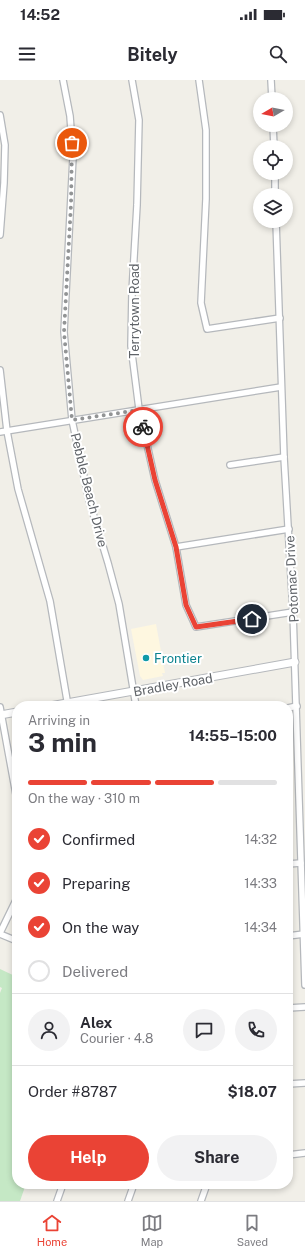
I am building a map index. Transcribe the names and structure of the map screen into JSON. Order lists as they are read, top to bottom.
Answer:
{
  "streets": {
    "street": [
      "Terrytown Road",
      "Pebble Beach Drive",
      "Potomac Drive",
      "Bradley Road"
    ]
  },
  "crossings": [
    ["Terrytown Road", "Potomac Drive"],
    ["Pebble Beach Drive", "Bradley Road"],
    ["Potomac Drive", "Bradley Road"]
  ],
  "places": ["Frontier"],
  "north": "left",
  "page": {
    "status": "14:52",
    "header": "Bitely",
    "heading": ["3 min", "Arriving in", "14:55–15:00"],
    "panel": [
      "Alex",
      "Courier · 4.8",
      "Order #8787",
      "$18.07"
    ],
    "bar": "On the way · 310 m",
    "list": [
      ["Confirmed", "14:32"],
      ["Preparing", "14:33"],
      ["On the way", "14:34"],
      "Delivered"
    ],
    "buttons": ["Help", "Share"],
    "tabs": ["Home", "Map", "Saved"]
  }
}
